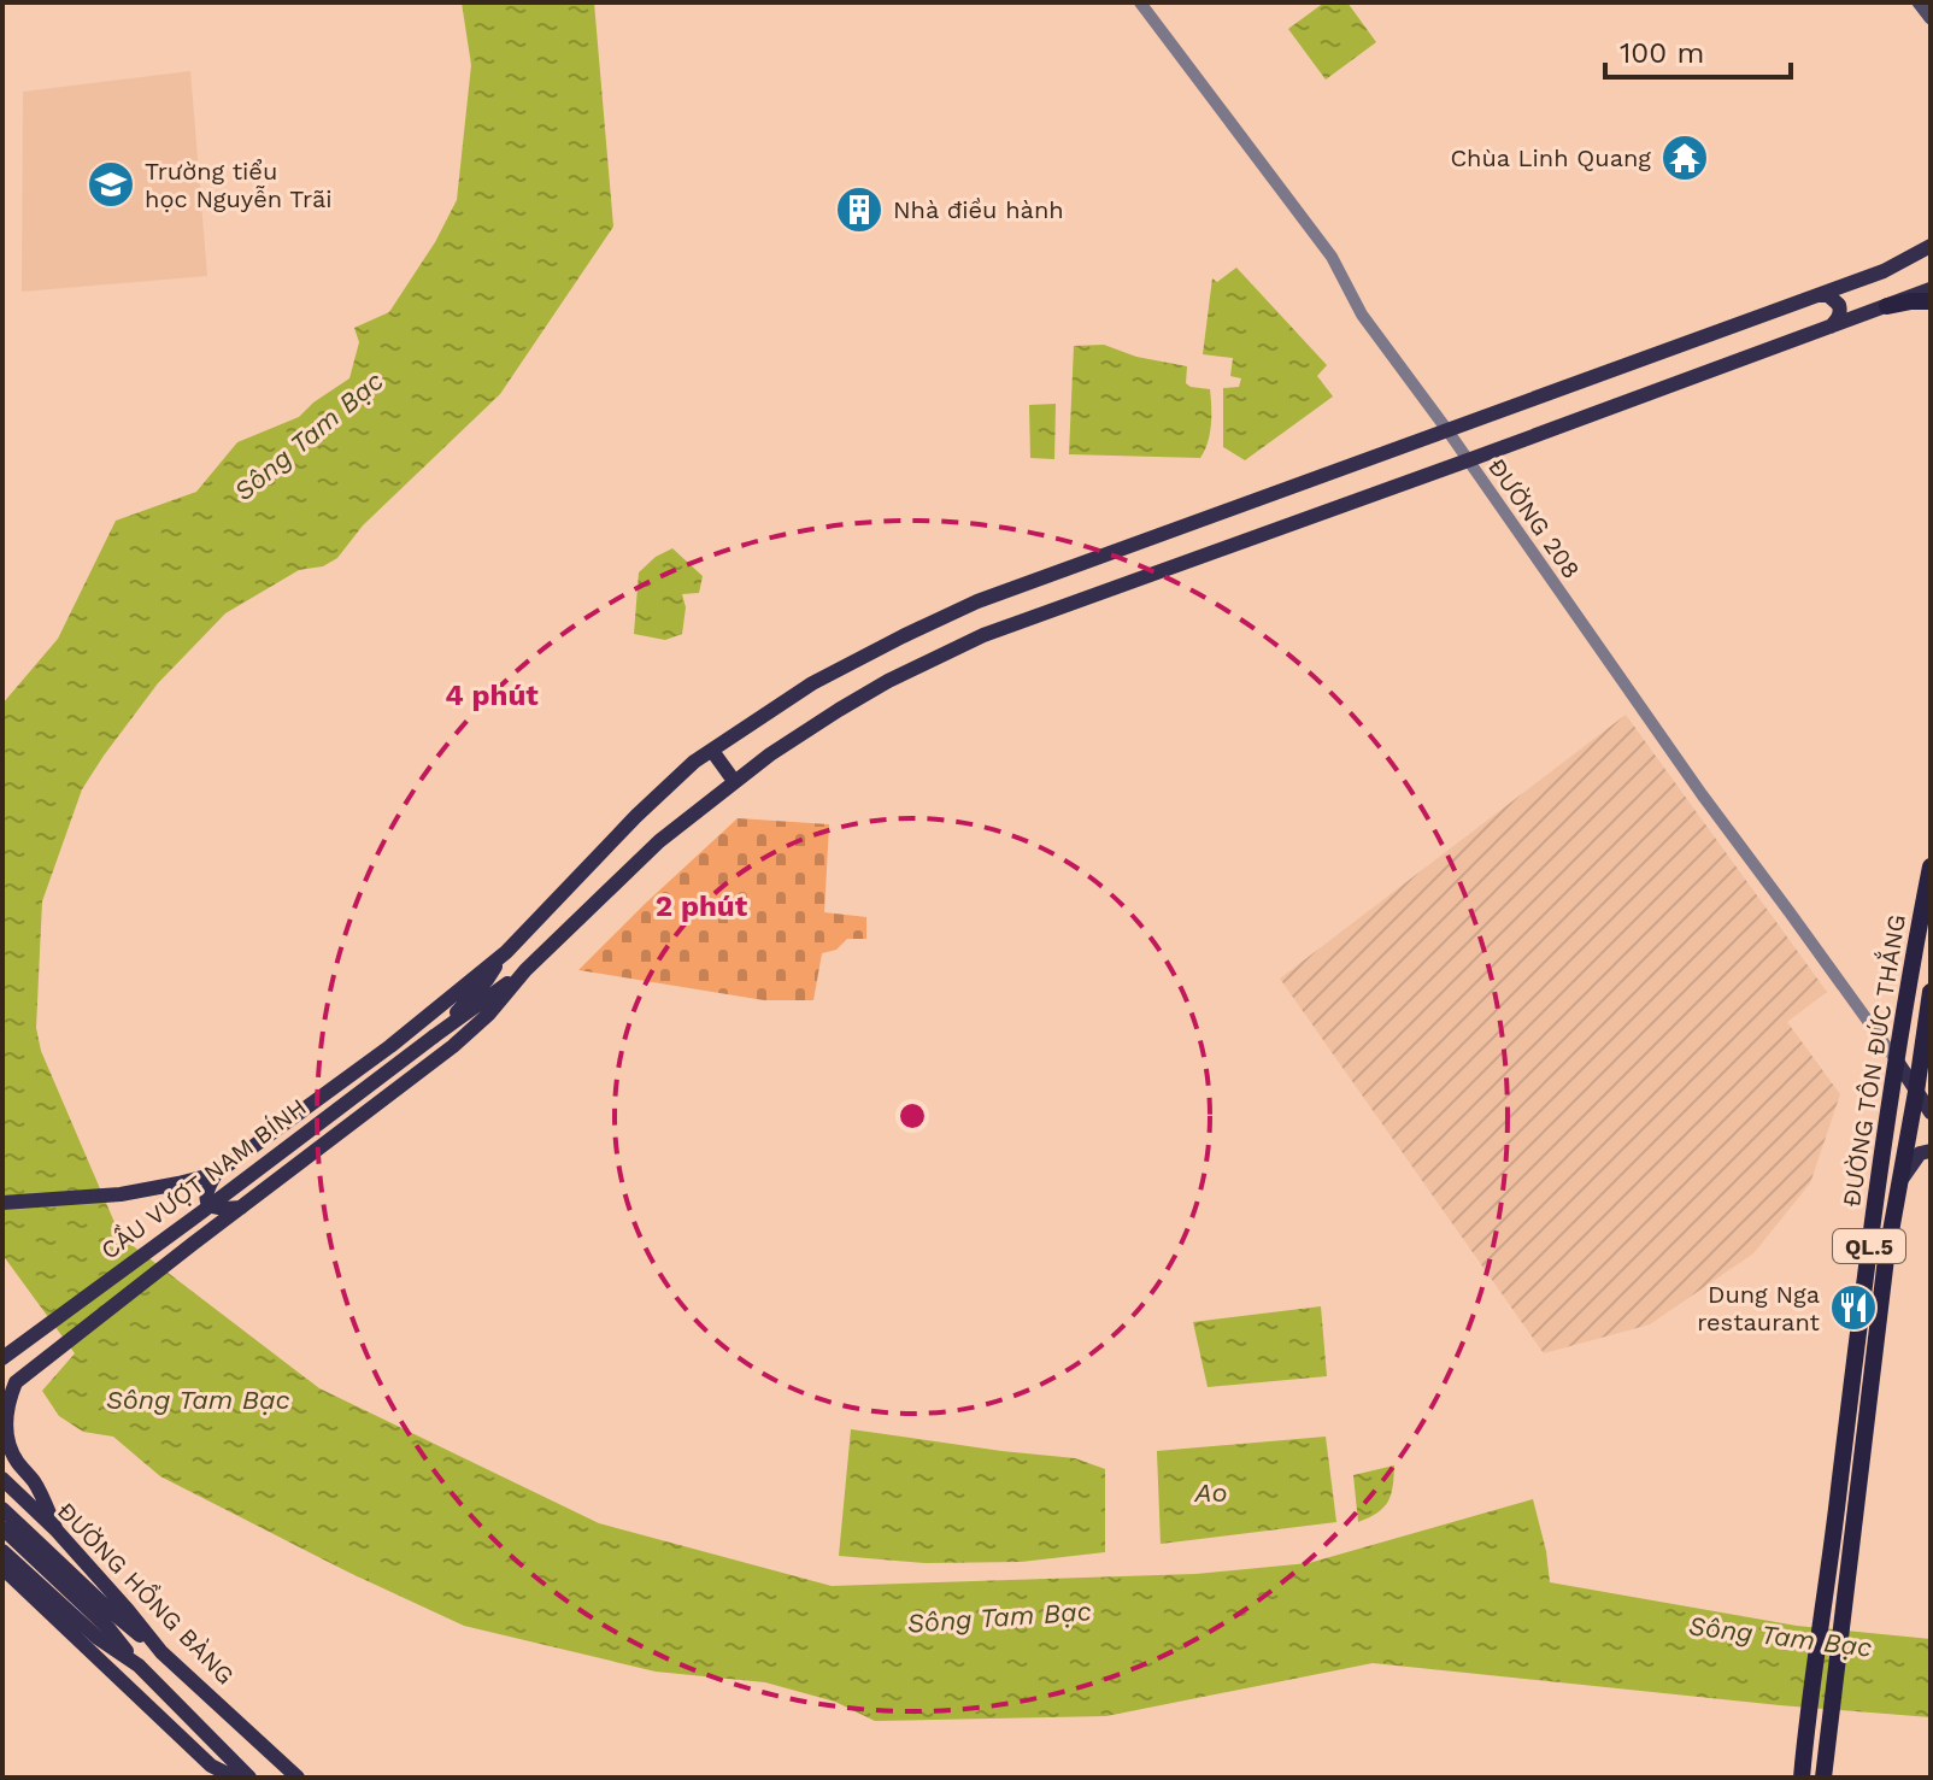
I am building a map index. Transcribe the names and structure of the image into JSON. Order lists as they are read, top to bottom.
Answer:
{
  "streets": {
    "highway": ["ĐƯỜNG TÔN ĐỨC THẮNG", "QL.5"],
    "main road": ["CẦU VƯỢT NAM BÍNH", "ĐƯỜNG HỒNG BÀNG"],
    "street": ["ĐƯỜNG 208"]
  },
  "crossings": [
    ["ĐƯỜNG 208", "ĐƯỜNG TÔN ĐỨC THẮNG"]
  ],
  "water": ["Sông Tam Bạc", "Ao"],
  "places": {
    "temple": ["Chùa Linh Quang"],
    "school or university": ["Trường tiểu học Nguyễn Trãi"],
    "building": ["Nhà điều hành"],
    "restaurant": ["Dung Nga restaurant"]
  },
  "scale_bar": "100 m",
  "rings": ["4 phút", "2 phút"]
}
